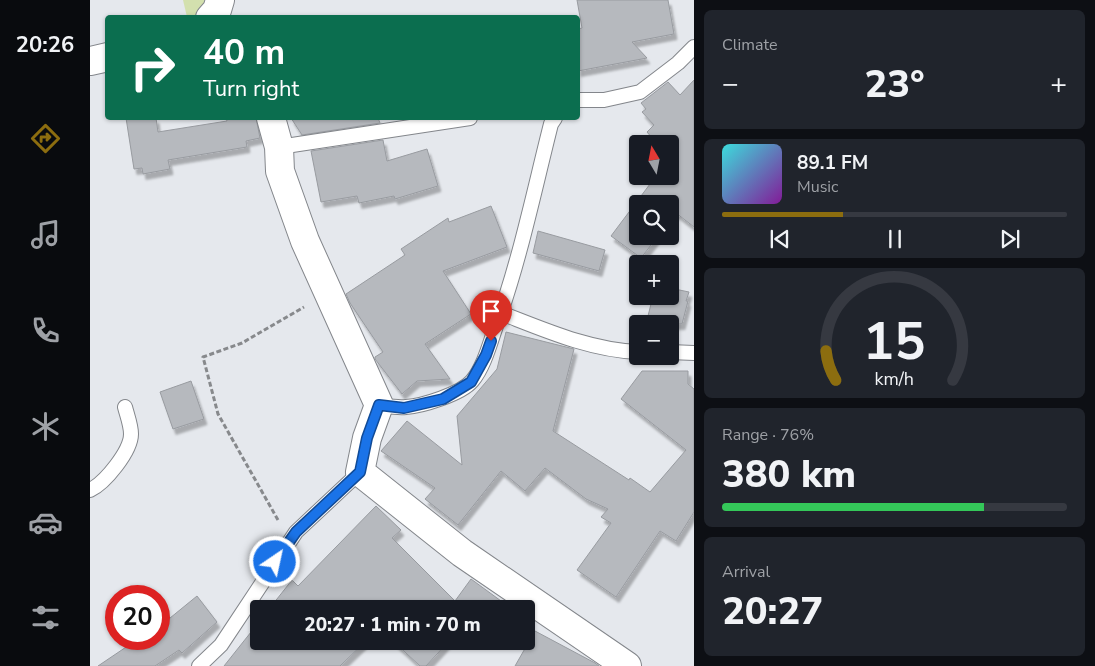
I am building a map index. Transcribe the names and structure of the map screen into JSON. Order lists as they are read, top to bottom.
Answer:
{
  "north": "top",
  "page": {
    "tabs": "20:26",
    "tile": [
      "Climate",
      ["Range · 76%", "380 km"],
      ["Arrival", "20:27"]
    ],
    "turn": ["40 m", "Turn right"],
    "heat": ["−", "23°", "+"],
    "map_buttons": ["+", "−"],
    "song": ["89.1 FM", "Music"],
    "limit": "20",
    "trip": "20:27 · 1 min · 70 m",
    "gauge": ["15", "km/h"]
  }
}
